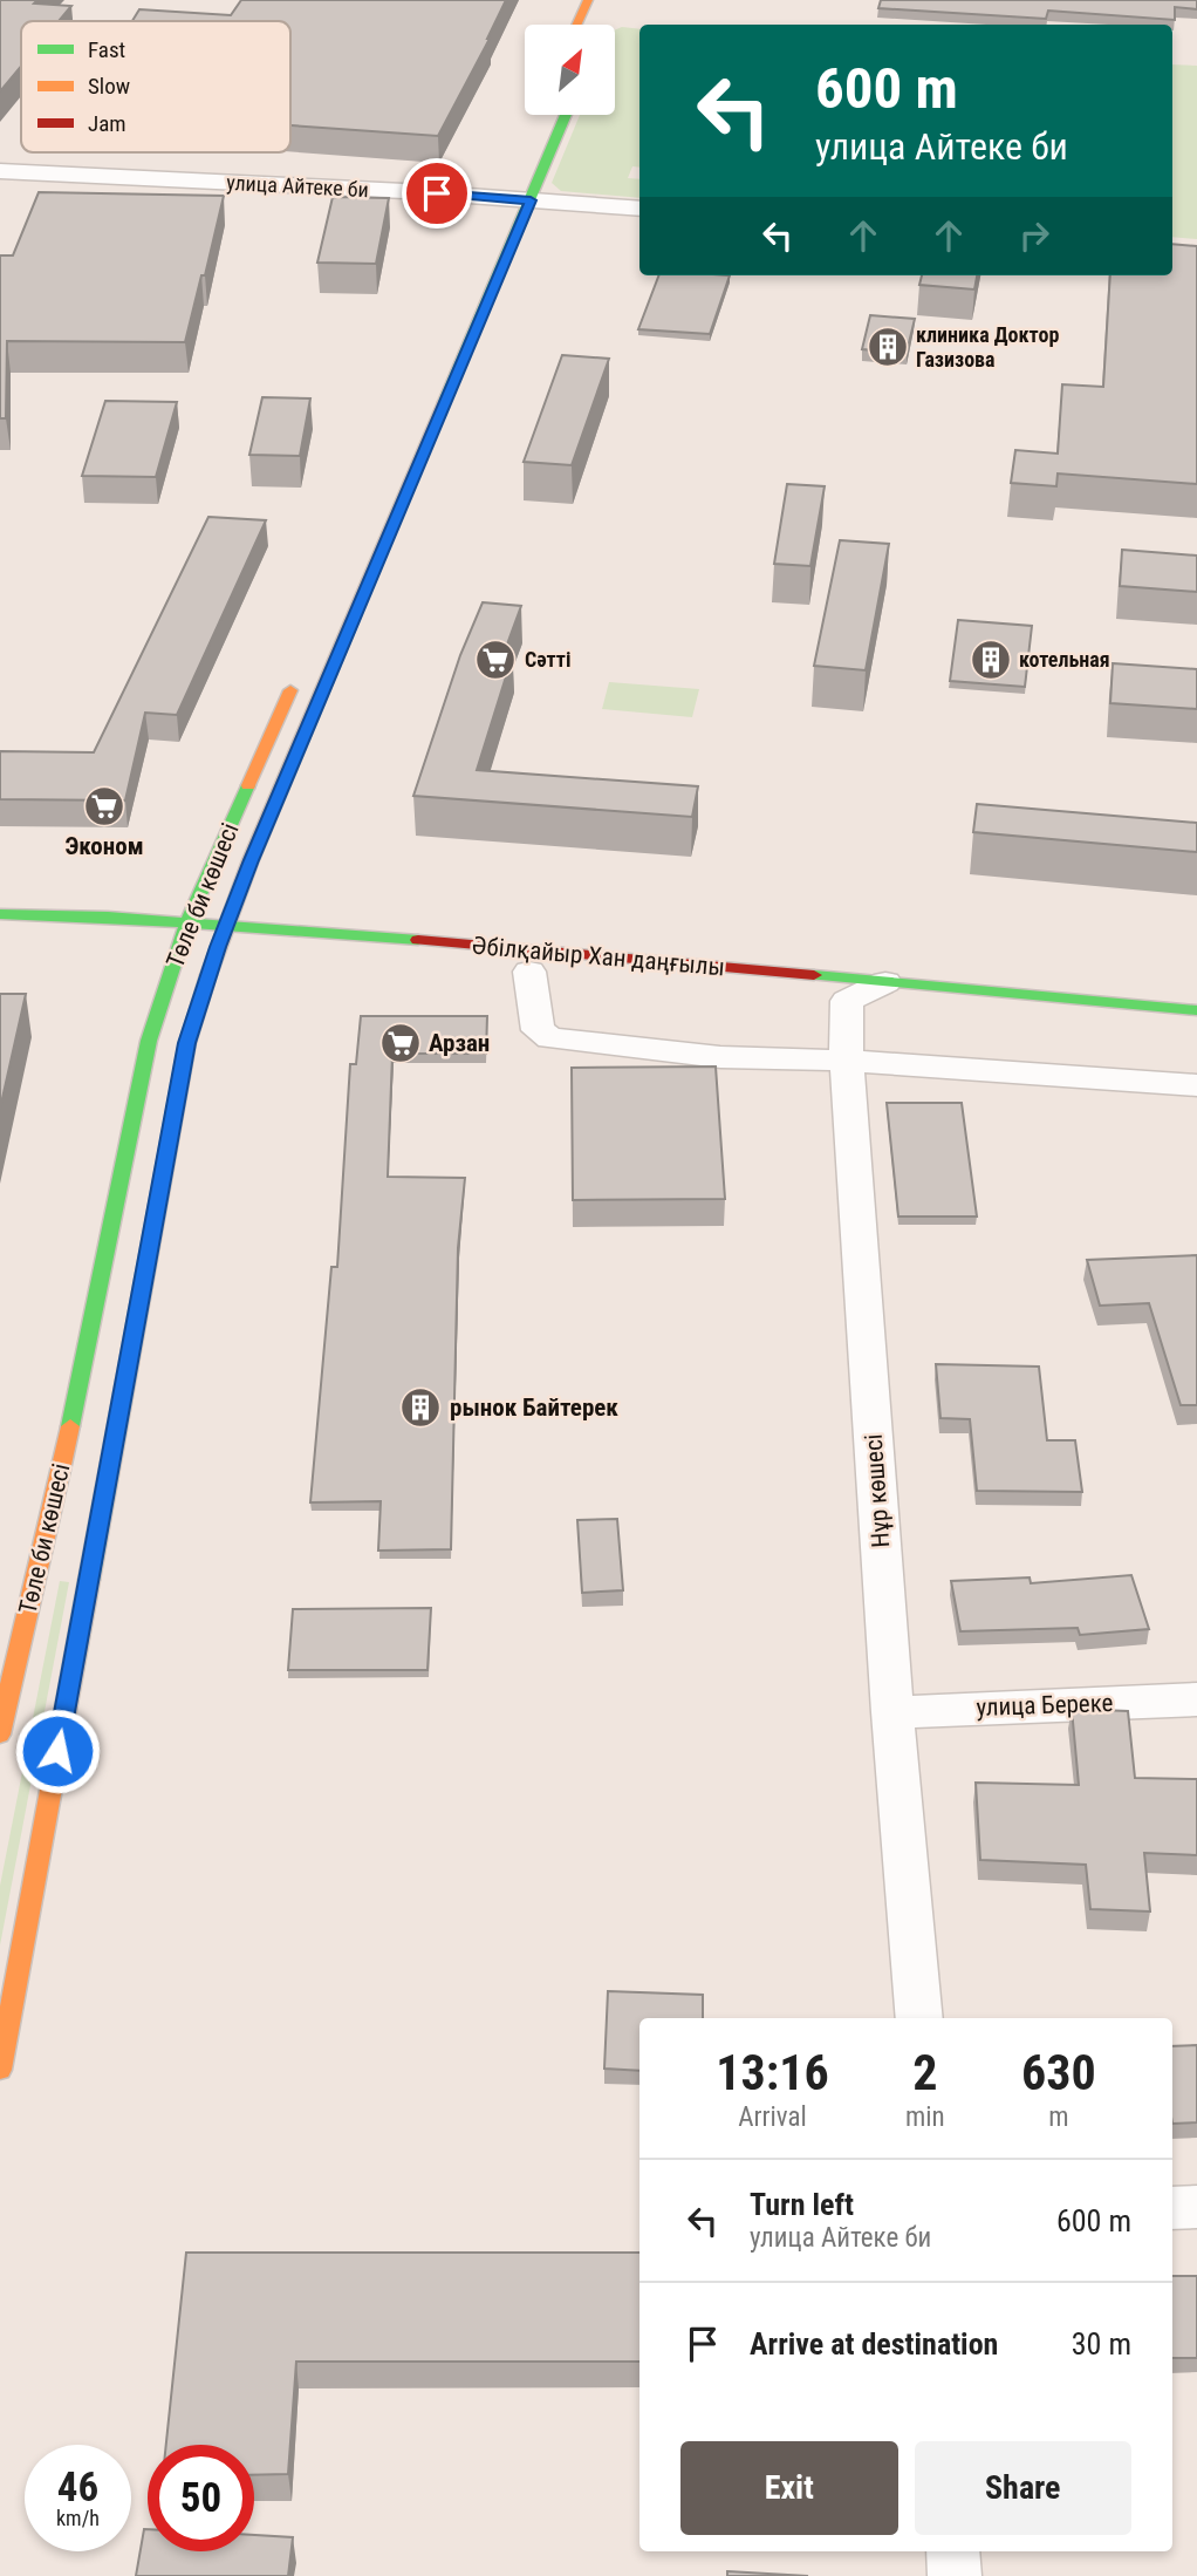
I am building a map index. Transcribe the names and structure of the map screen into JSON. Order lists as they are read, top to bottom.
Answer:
{
  "streets": {
    "main road": ["Төле би көшесі", "Әбілқайыр Хан даңғылы"],
    "street": ["улица Айтеке би", "Нұр көшесі", "улица Береке"]
  },
  "crossings": [
    ["улица Айтеке би", "Төле би көшесі"],
    ["Төле би көшесі", "Әбілқайыр Хан даңғылы"],
    ["Әбілқайыр Хан даңғылы", "Нұр көшесі"],
    ["Нұр көшесі", "улица Береке"]
  ],
  "places": {
    "building": ["клиника Доктор Газизова", "котельная", "рынок Байтерек"],
    "supermarket": ["Cәтті", "Эконом", "Арзан"]
  },
  "legend": ["Fast", "Slow", "Jam"],
  "north": "top right",
  "page": {
    "turn": ["600 m", "улица Айтеке би"],
    "eta": [
      "13:16",
      "Arrival",
      "2",
      "min",
      "630",
      "m"
    ],
    "list": [
      {
        "name": "Turn left",
        "note": "улица Айтеке би",
        "value": "600 m"
      },
      {
        "name": "Arrive at destination",
        "value": "30 m"
      }
    ],
    "buttons": ["Exit", "Share"],
    "speed": "46 km/h",
    "limit": "50"
  }
}
